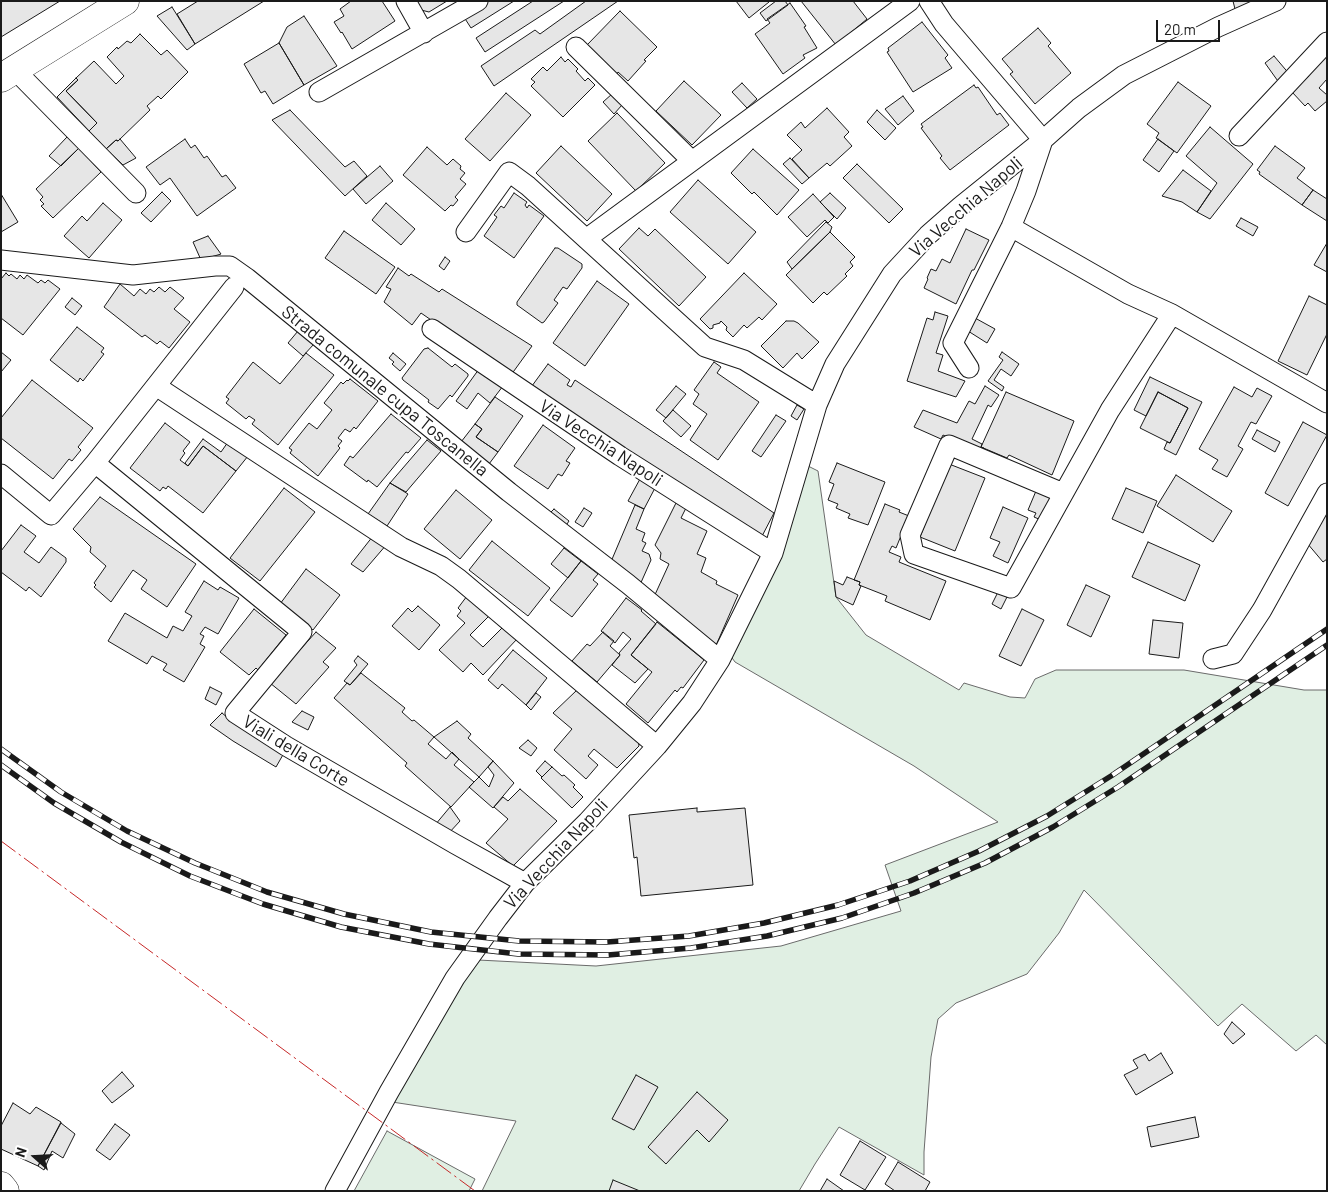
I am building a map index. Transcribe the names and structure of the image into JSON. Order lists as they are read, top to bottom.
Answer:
{
  "streets": {
    "street": ["Via Vecchia Napoli", "Strada comunale cupa Toscanella", "Viali della Corte"]
  },
  "crossings": [
    ["Via Vecchia Napoli", "Strada comunale cupa Toscanella"],
    ["Via Vecchia Napoli", "Viali della Corte"]
  ],
  "scale_bar": "20 m",
  "north": "left"
}
